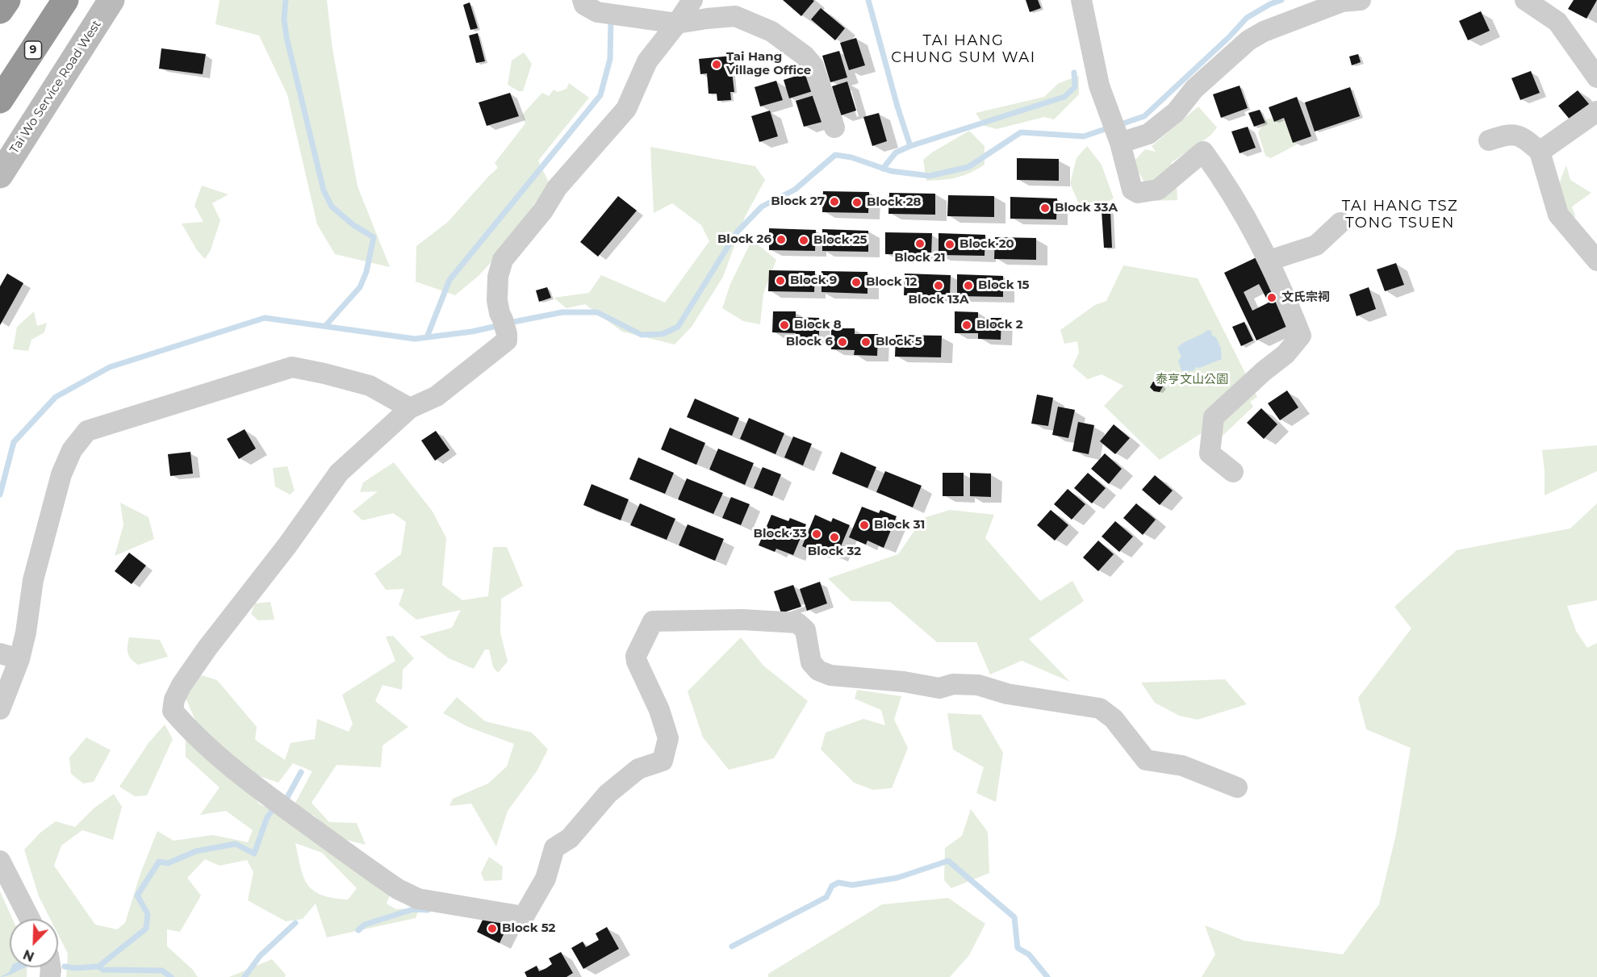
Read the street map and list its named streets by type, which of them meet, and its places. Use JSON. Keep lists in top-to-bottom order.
{
  "streets": {
    "highway": ["9"],
    "main road": ["Tai Wo Service Road West"]
  },
  "districts": ["TAI HANG CHUNG SUM WAI", "TAI HANG TSZ TONG TSUEN"],
  "parks": ["泰亨文山公園"],
  "places": [
    "Tai Hang Village Office",
    "Block 27",
    "Block 28",
    "Block 33A",
    "Block 26",
    "Block 25",
    "Block 21",
    "Block 20",
    "Block 9",
    "Block 12",
    "Block 13A",
    "Block 15",
    "文氏宗祠",
    "Block 8",
    "Block 2",
    "Block 6",
    "Block 5",
    "Block 31",
    "Block 33",
    "Block 32",
    "Block 52"
  ],
  "north": "bottom left"
}
